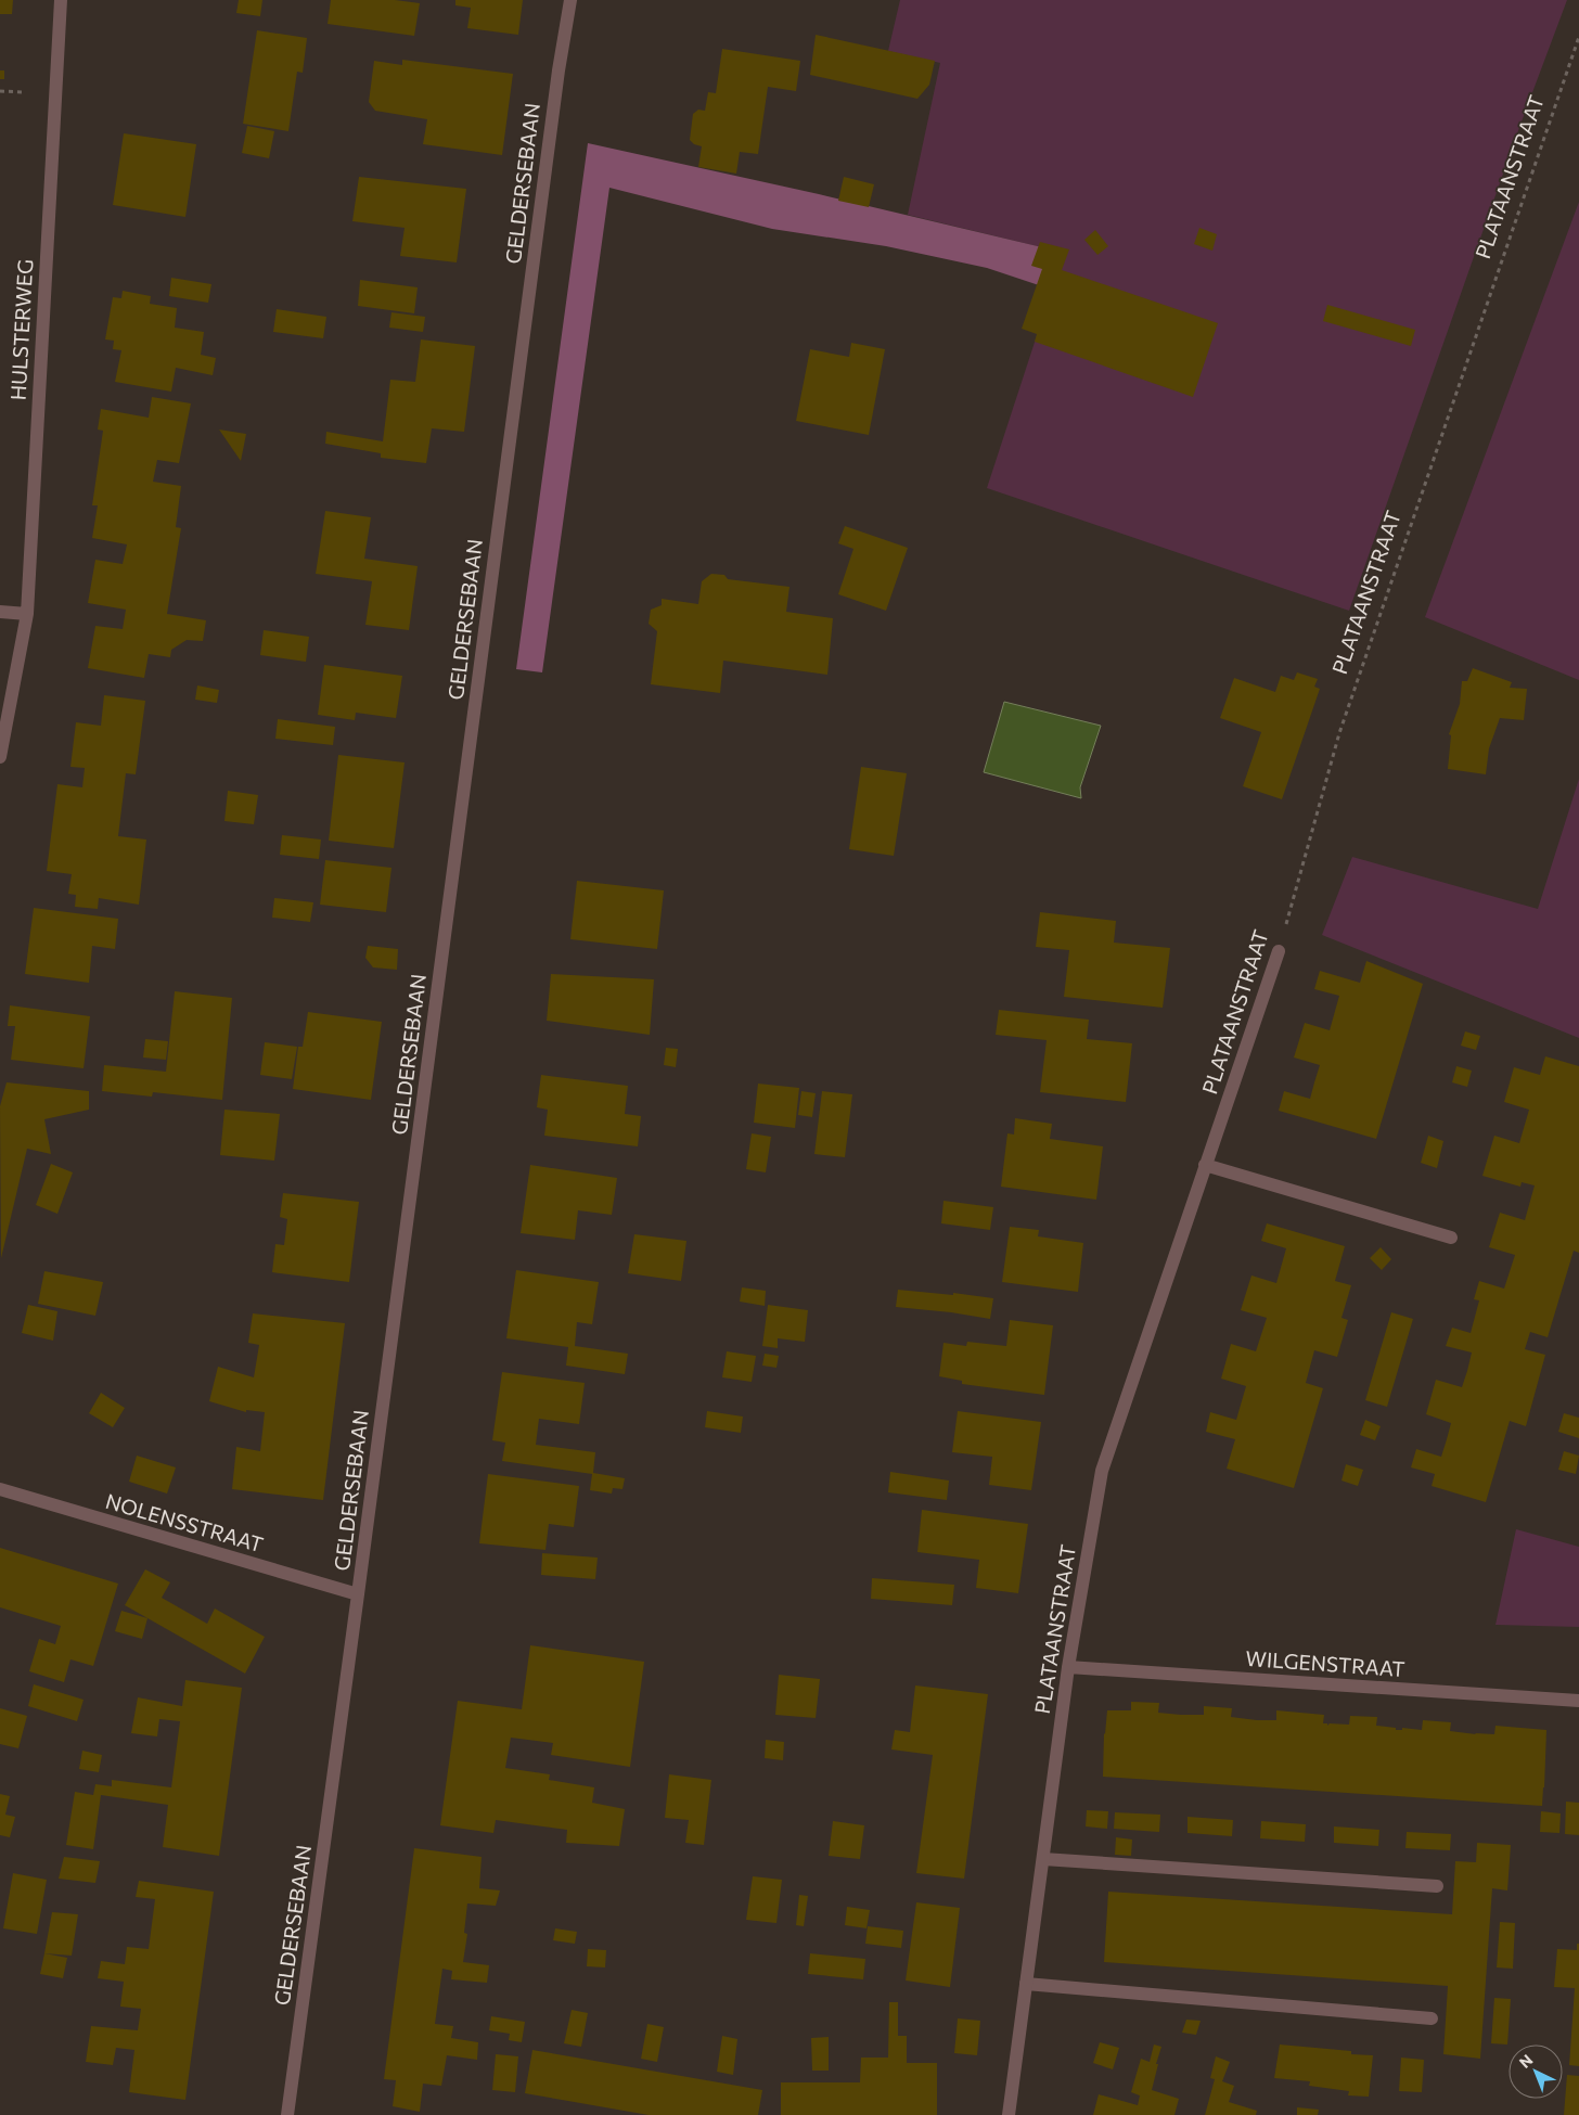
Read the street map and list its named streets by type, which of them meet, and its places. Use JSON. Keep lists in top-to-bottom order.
{
  "streets": {
    "street": [
      "PLATAANSTRAAT",
      "GELDERSEBAAN",
      "HULSTERWEG",
      "NOLENSSTRAAT",
      "WILGENSTRAAT"
    ]
  },
  "crossings": [
    ["PLATAANSTRAAT", "WILGENSTRAAT"],
    ["GELDERSEBAAN", "NOLENSSTRAAT"]
  ],
  "north": "top left"
}
